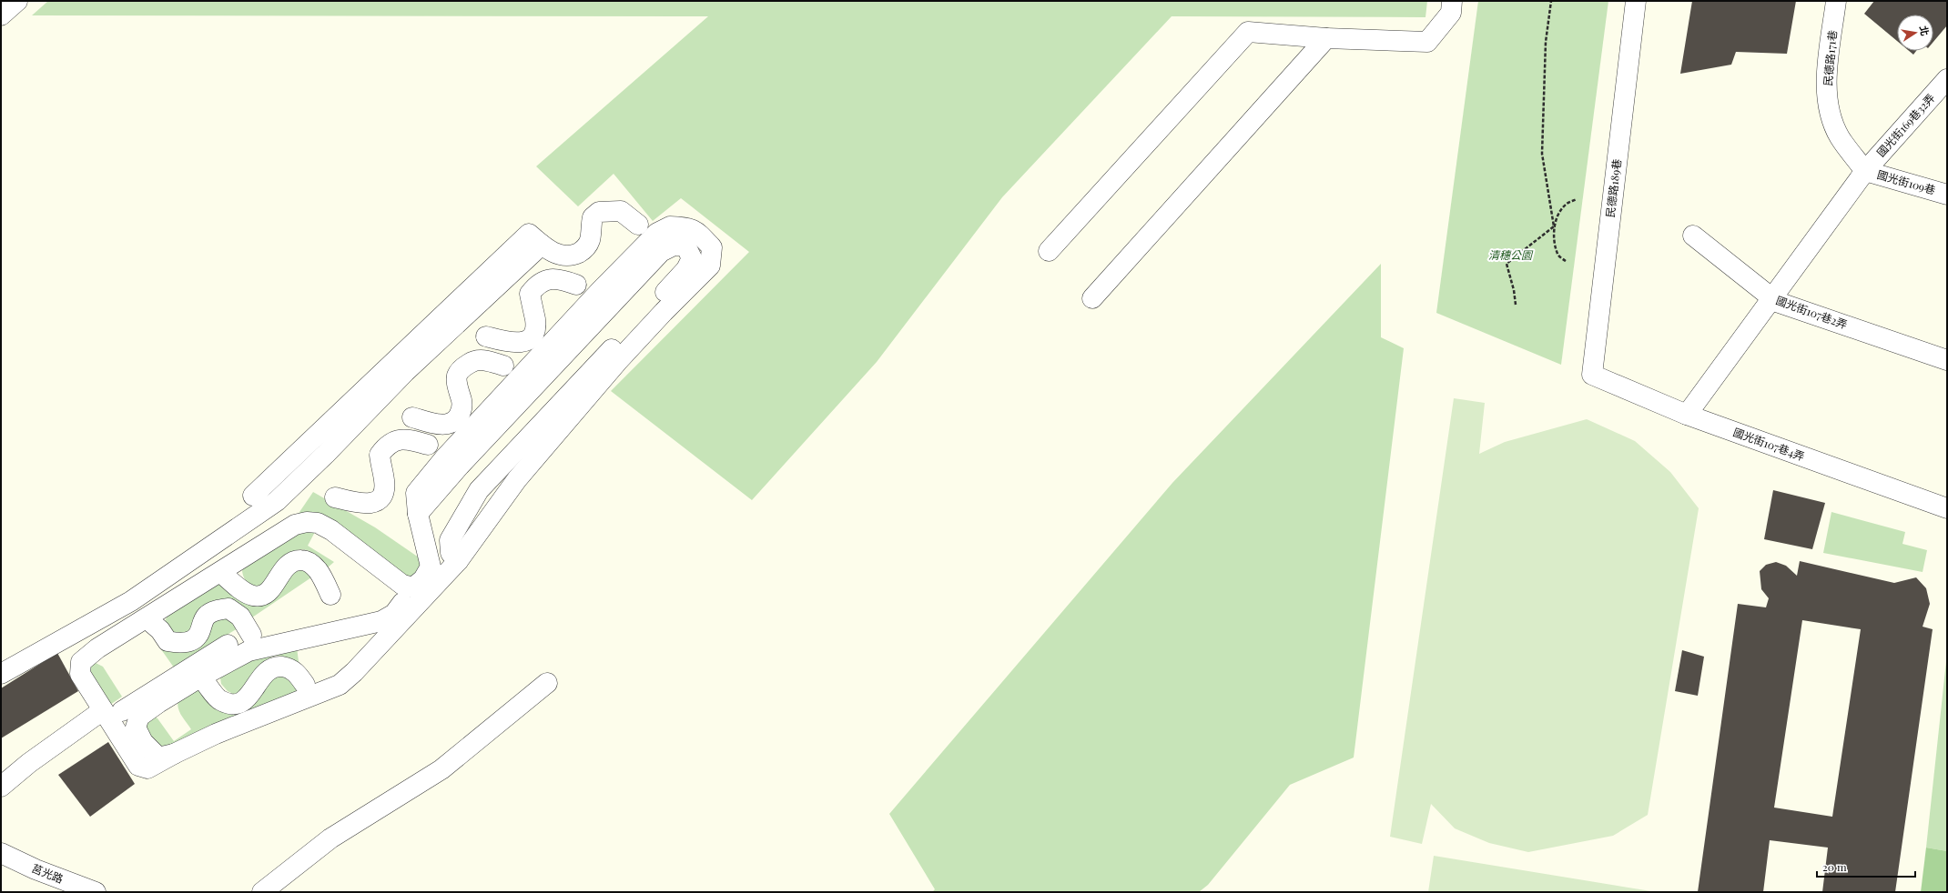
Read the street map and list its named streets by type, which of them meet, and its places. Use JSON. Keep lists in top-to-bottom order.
{
  "streets": {
    "street": [
      "民德路171巷",
      "國光街169巷32弄",
      "國光街109巷",
      "民德路189巷",
      "國光街107巷2弄",
      "國光街107巷4弄",
      "莒光路"
    ]
  },
  "crossings": [
    ["民德路171巷", "國光街169巷32弄"],
    ["民德路171巷", "國光街109巷"],
    ["國光街169巷32弄", "國光街109巷"],
    ["國光街169巷32弄", "國光街107巷2弄"],
    ["國光街169巷32弄", "國光街107巷4弄"],
    ["民德路189巷", "國光街107巷4弄"]
  ],
  "parks": ["清穗公園"],
  "scale_bar": "20 m",
  "north": "right"
}
